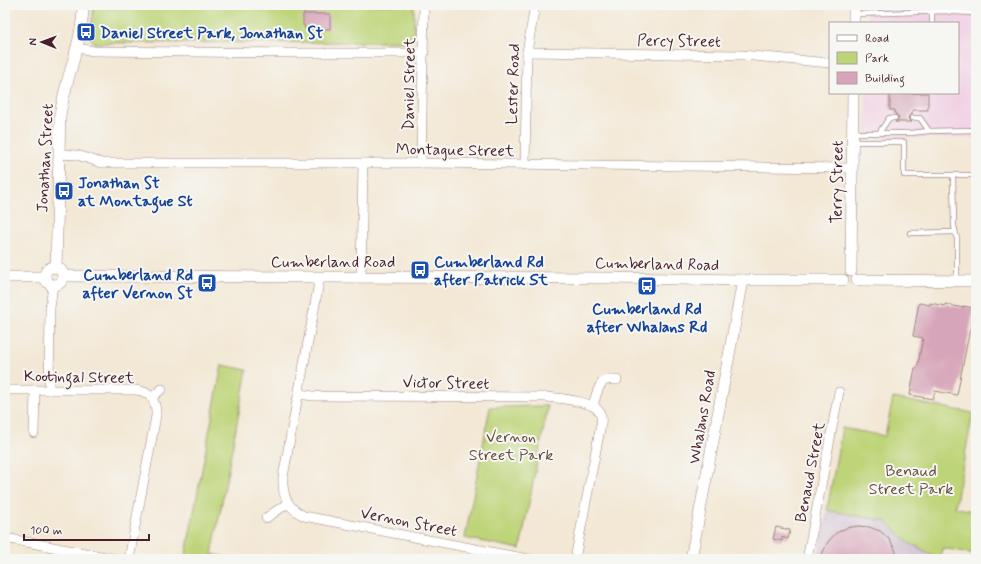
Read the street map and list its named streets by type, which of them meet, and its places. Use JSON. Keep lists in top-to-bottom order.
{
  "streets": {
    "street": [
      "Percy Street",
      "Daniel Street",
      "Lester Road",
      "Montague Street",
      "Jonathan Street",
      "Terry Street",
      "Cumberland Road",
      "Kootingal Street",
      "Victor Street",
      "Whalans Road",
      "Benaud Street",
      "Vernon Street"
    ]
  },
  "crossings": [
    ["Percy Street", "Lester Road"],
    ["Daniel Street", "Montague Street"],
    ["Lester Road", "Montague Street"],
    ["Montague Street", "Jonathan Street"],
    ["Montague Street", "Terry Street"],
    ["Jonathan Street", "Cumberland Road"],
    ["Terry Street", "Cumberland Road"],
    ["Cumberland Road", "Whalans Road"]
  ],
  "parks": ["Vernon Street Park", "Benaud Street Park"],
  "places": {
    "bus stop": [
      "Daniel Street Park, Jonathan St",
      "Jonathan St at Montague St",
      "Cumberland Rd after Patrick St",
      "Cumberland Rd after Vernon St",
      "Cumberland Rd after Whalans Rd"
    ]
  },
  "legend": ["Road", "Park", "Building"],
  "scale_bar": "100 m",
  "north": "left"
}
